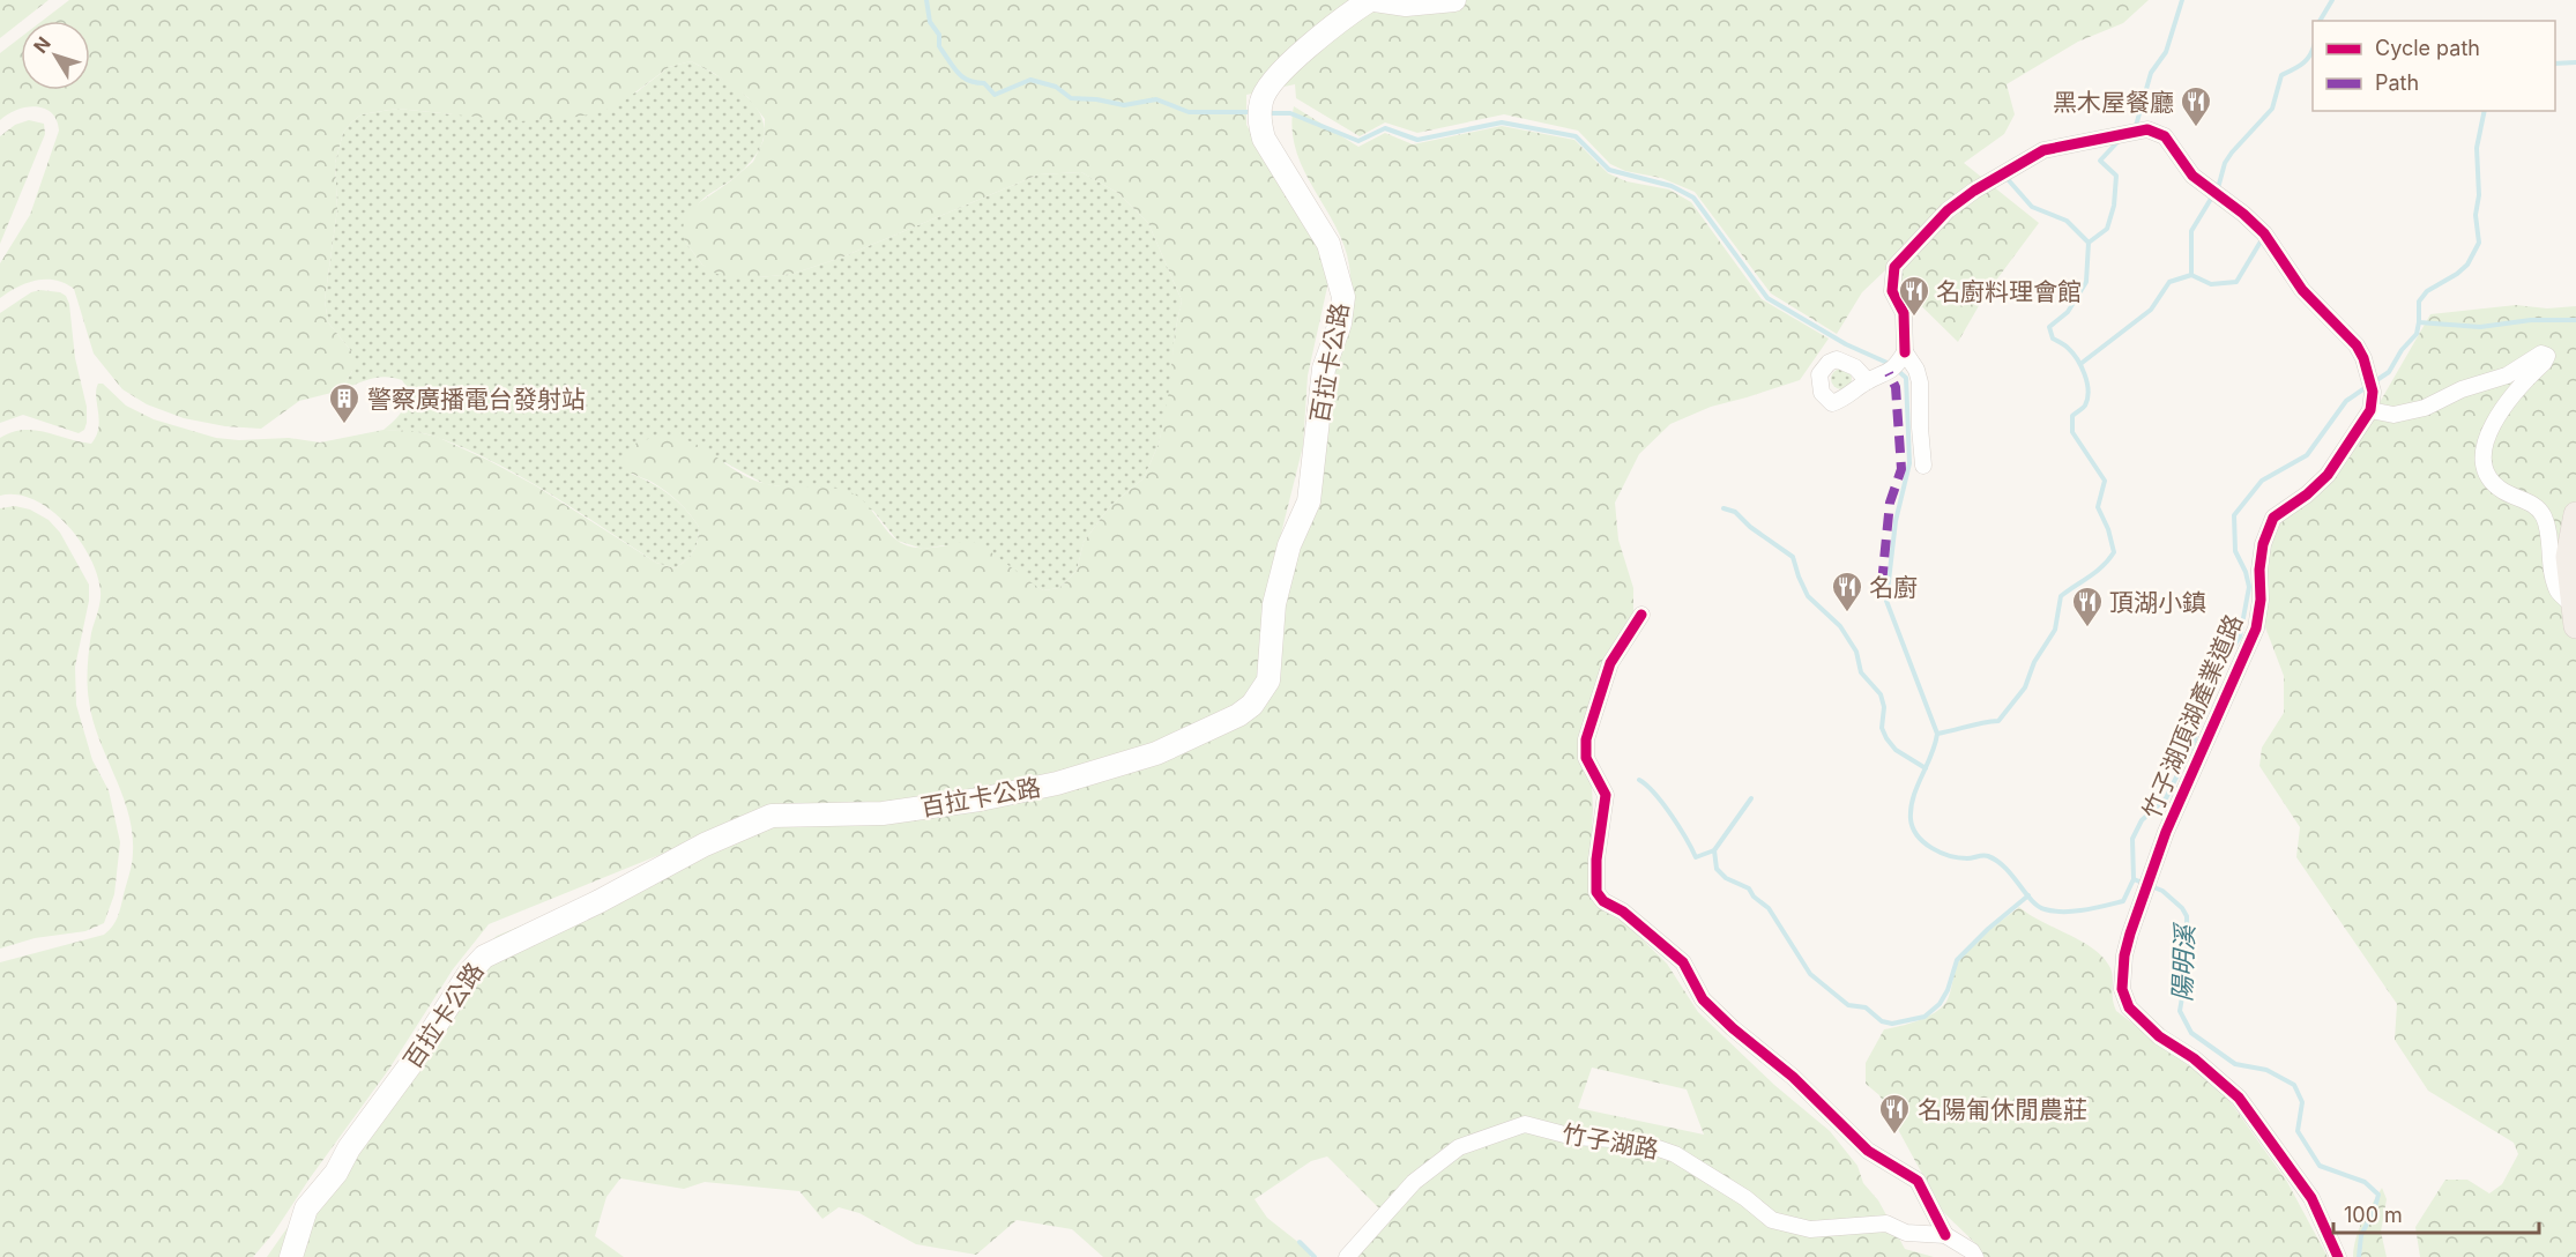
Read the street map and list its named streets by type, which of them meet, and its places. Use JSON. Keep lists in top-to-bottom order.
{
  "streets": {
    "main road": ["百拉卡公路"],
    "street": ["竹子湖頂湖產業道路", "竹子湖路"]
  },
  "water": ["陽明溪"],
  "places": {
    "restaurant": [
      "黑木屋餐廳",
      "名廚料理會館",
      "名廚",
      "頂湖小鎮",
      "名陽匍休閒農莊"
    ],
    "building": ["警察廣播電台發射站"]
  },
  "legend": ["Cycle path", "Path"],
  "scale_bar": "100 m",
  "north": "top left"
}
